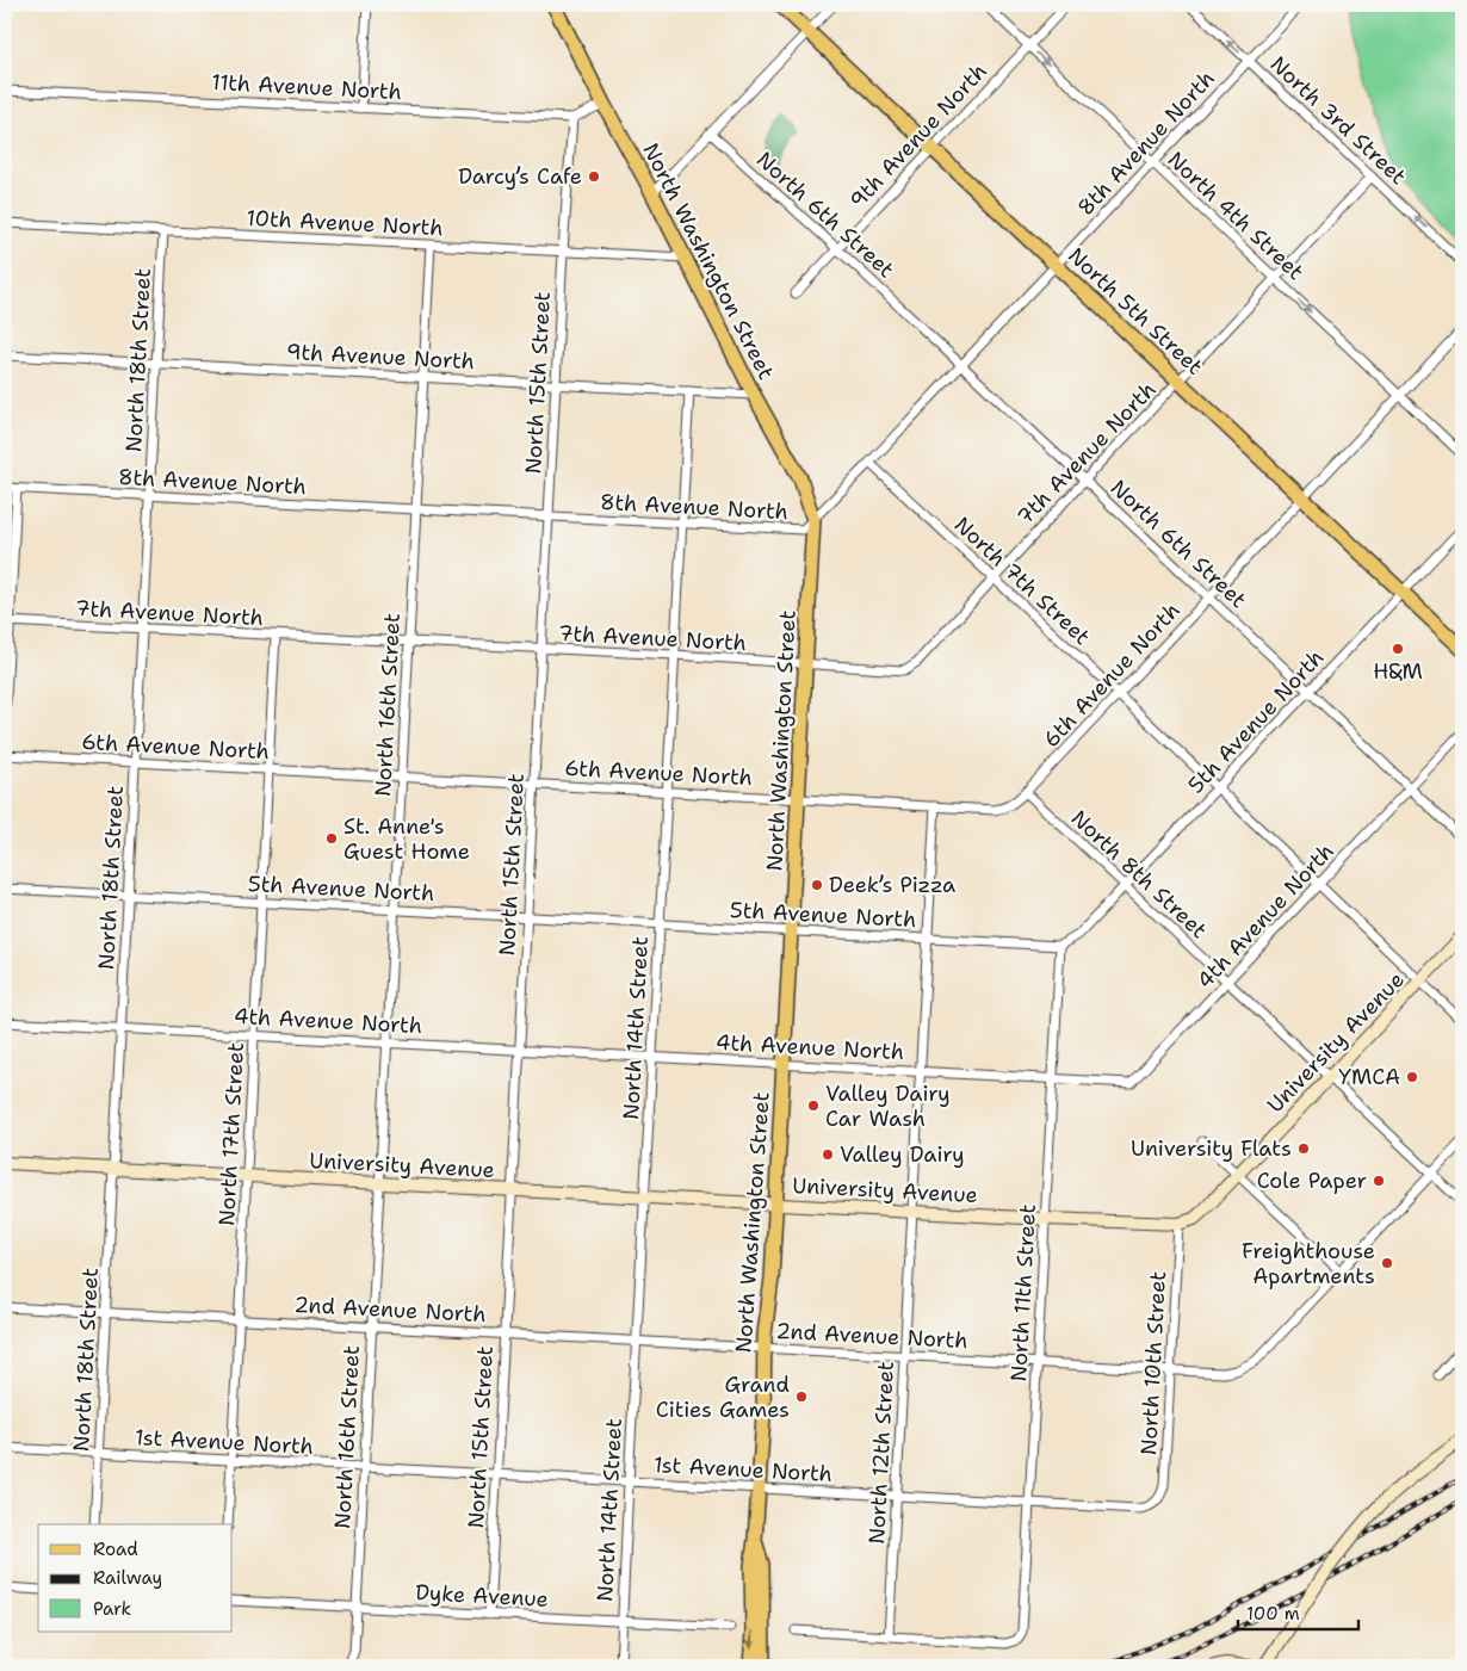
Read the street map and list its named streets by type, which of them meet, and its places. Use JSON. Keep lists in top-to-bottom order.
{
  "streets": {
    "main road": ["North Washington Street", "North 5th Street"],
    "street": [
      "11th Avenue North",
      "North 3rd Street",
      "9th Avenue North",
      "8th Avenue North",
      "North 6th Street",
      "North 4th Street",
      "10th Avenue North",
      "North 18th Street",
      "North 15th Street",
      "7th Avenue North",
      "North 7th Street",
      "6th Avenue North",
      "North 16th Street",
      "5th Avenue North",
      "North 8th Street",
      "4th Avenue North",
      "North 14th Street",
      "University Avenue",
      "North 17th Street",
      "North 11th Street",
      "2nd Avenue North",
      "North 10th Street",
      "1st Avenue North",
      "North 12th Street",
      "Dyke Avenue"
    ]
  },
  "crossings": [
    ["11th Avenue North", "North Washington Street"],
    ["11th Avenue North", "North 15th Street"],
    ["North 3rd Street", "8th Avenue North"],
    ["North 3rd Street", "7th Avenue North"],
    ["9th Avenue North", "North 6th Street"],
    ["9th Avenue North", "North 4th Street"],
    ["9th Avenue North", "North Washington Street"],
    ["9th Avenue North", "North 5th Street"],
    ["9th Avenue North", "North 18th Street"],
    ["9th Avenue North", "North 15th Street"],
    ["9th Avenue North", "North 16th Street"],
    ["9th Avenue North", "North 14th Street"],
    ["8th Avenue North", "North 6th Street"],
    ["8th Avenue North", "North 4th Street"],
    ["8th Avenue North", "North Washington Street"],
    ["8th Avenue North", "North 5th Street"],
    ["8th Avenue North", "North 18th Street"],
    ["8th Avenue North", "North 15th Street"],
    ["8th Avenue North", "North 7th Street"],
    ["8th Avenue North", "North 16th Street"],
    ["8th Avenue North", "North 14th Street"],
    ["North 6th Street", "7th Avenue North"],
    ["North 6th Street", "6th Avenue North"],
    ["North 6th Street", "5th Avenue North"],
    ["North 6th Street", "4th Avenue North"],
    ["North 4th Street", "7th Avenue North"],
    ["North 4th Street", "6th Avenue North"],
    ["10th Avenue North", "North Washington Street"],
    ["10th Avenue North", "North 18th Street"],
    ["10th Avenue North", "North 15th Street"],
    ["10th Avenue North", "North 16th Street"],
    ["North Washington Street", "7th Avenue North"],
    ["North Washington Street", "6th Avenue North"],
    ["North Washington Street", "5th Avenue North"],
    ["North Washington Street", "4th Avenue North"],
    ["North Washington Street", "University Avenue"],
    ["North Washington Street", "2nd Avenue North"],
    ["North Washington Street", "1st Avenue North"],
    ["North 5th Street", "7th Avenue North"],
    ["North 5th Street", "6th Avenue North"],
    ["North 5th Street", "5th Avenue North"],
    ["North 18th Street", "7th Avenue North"],
    ["North 18th Street", "6th Avenue North"],
    ["North 18th Street", "5th Avenue North"],
    ["North 18th Street", "4th Avenue North"],
    ["North 18th Street", "University Avenue"],
    ["North 18th Street", "2nd Avenue North"],
    ["North 18th Street", "1st Avenue North"],
    ["North 15th Street", "7th Avenue North"],
    ["North 15th Street", "6th Avenue North"],
    ["North 15th Street", "5th Avenue North"],
    ["North 15th Street", "4th Avenue North"],
    ["North 15th Street", "University Avenue"],
    ["North 15th Street", "2nd Avenue North"],
    ["North 15th Street", "1st Avenue North"],
    ["North 15th Street", "Dyke Avenue"],
    ["7th Avenue North", "North 7th Street"],
    ["7th Avenue North", "North 16th Street"],
    ["7th Avenue North", "North 14th Street"],
    ["7th Avenue North", "North 17th Street"],
    ["North 7th Street", "6th Avenue North"],
    ["North 7th Street", "5th Avenue North"],
    ["North 7th Street", "4th Avenue North"],
    ["North 7th Street", "University Avenue"],
    ["6th Avenue North", "North 16th Street"],
    ["6th Avenue North", "North 8th Street"],
    ["6th Avenue North", "North 14th Street"],
    ["6th Avenue North", "North 17th Street"],
    ["6th Avenue North", "North 12th Street"],
    ["North 16th Street", "5th Avenue North"],
    ["North 16th Street", "4th Avenue North"],
    ["North 16th Street", "University Avenue"],
    ["North 16th Street", "2nd Avenue North"],
    ["North 16th Street", "1st Avenue North"],
    ["North 16th Street", "Dyke Avenue"],
    ["5th Avenue North", "North 8th Street"],
    ["5th Avenue North", "North 14th Street"],
    ["5th Avenue North", "North 17th Street"],
    ["5th Avenue North", "North 11th Street"],
    ["5th Avenue North", "North 12th Street"],
    ["North 8th Street", "4th Avenue North"],
    ["North 8th Street", "University Avenue"],
    ["North 8th Street", "2nd Avenue North"],
    ["4th Avenue North", "North 14th Street"],
    ["4th Avenue North", "North 17th Street"],
    ["4th Avenue North", "North 11th Street"],
    ["4th Avenue North", "North 12th Street"],
    ["North 14th Street", "University Avenue"],
    ["North 14th Street", "2nd Avenue North"],
    ["North 14th Street", "1st Avenue North"],
    ["North 14th Street", "Dyke Avenue"],
    ["University Avenue", "North 17th Street"],
    ["University Avenue", "North 11th Street"],
    ["University Avenue", "North 10th Street"],
    ["University Avenue", "North 12th Street"],
    ["North 17th Street", "2nd Avenue North"],
    ["North 17th Street", "1st Avenue North"],
    ["North 11th Street", "2nd Avenue North"],
    ["North 11th Street", "1st Avenue North"],
    ["North 11th Street", "North 12th Street"],
    ["2nd Avenue North", "North 10th Street"],
    ["2nd Avenue North", "North 12th Street"],
    ["North 10th Street", "1st Avenue North"],
    ["1st Avenue North", "North 12th Street"]
  ],
  "one_way": ["North 3rd Street", "North 4th Street"],
  "places": [
    "Darcy’s Cafe",
    "H&M",
    "St. Anne's Guest Home",
    "Deek’s Pizza",
    "YMCA",
    "Valley Dairy Car Wash",
    "University Flats",
    "Valley Dairy",
    "Cole Paper",
    "Freighthouse Apartments",
    "Grand Cities Games"
  ],
  "legend": ["Road", "Railway", "Park"],
  "scale_bar": "100 m"
}
